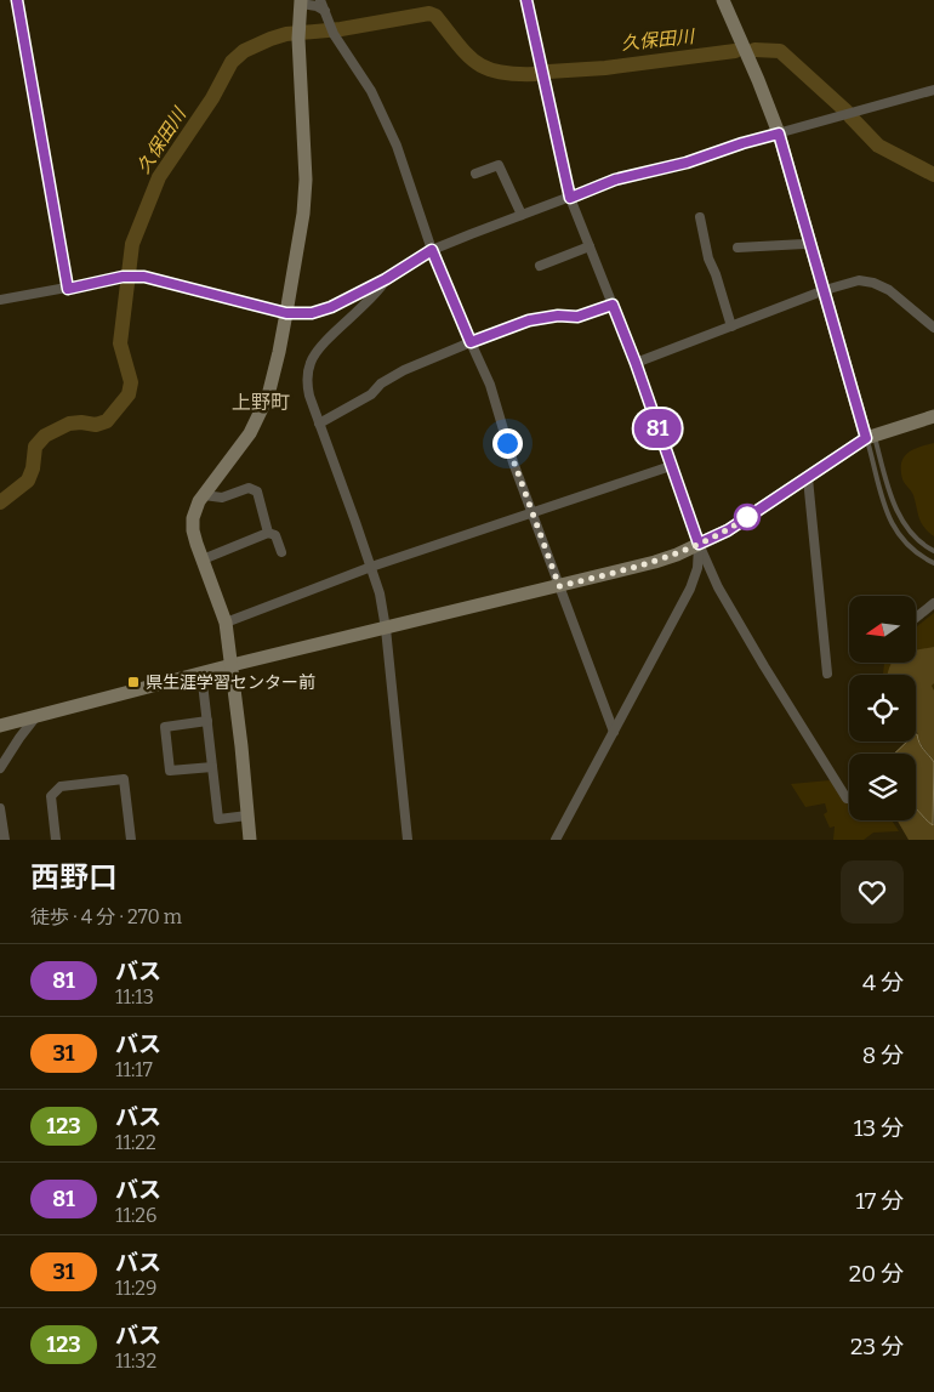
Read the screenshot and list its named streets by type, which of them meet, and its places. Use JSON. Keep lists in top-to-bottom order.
{
  "districts": ["上野町"],
  "water": ["久保田川"],
  "places": {
    "transit": ["県生涯学習センター前"]
  },
  "lines": ["bus line 81"],
  "north": "left",
  "page": {
    "on_map": "81",
    "heading": ["西野口", "徒歩 · 4 分 · 270 m"],
    "list": [
      {
        "mark": "81",
        "name": "バス",
        "note": "11:13",
        "value": "4 分"
      },
      {
        "mark": "31",
        "name": "バス",
        "note": "11:17",
        "value": "8 分"
      },
      {
        "mark": "123",
        "name": "バス",
        "note": "11:22",
        "value": "13 分"
      },
      {
        "mark": "81",
        "name": "バス",
        "note": "11:26",
        "value": "17 分"
      },
      {
        "mark": "31",
        "name": "バス",
        "note": "11:29",
        "value": "20 分"
      },
      {
        "mark": "123",
        "name": "バス",
        "note": "11:32",
        "value": "23 分"
      }
    ]
  }
}
